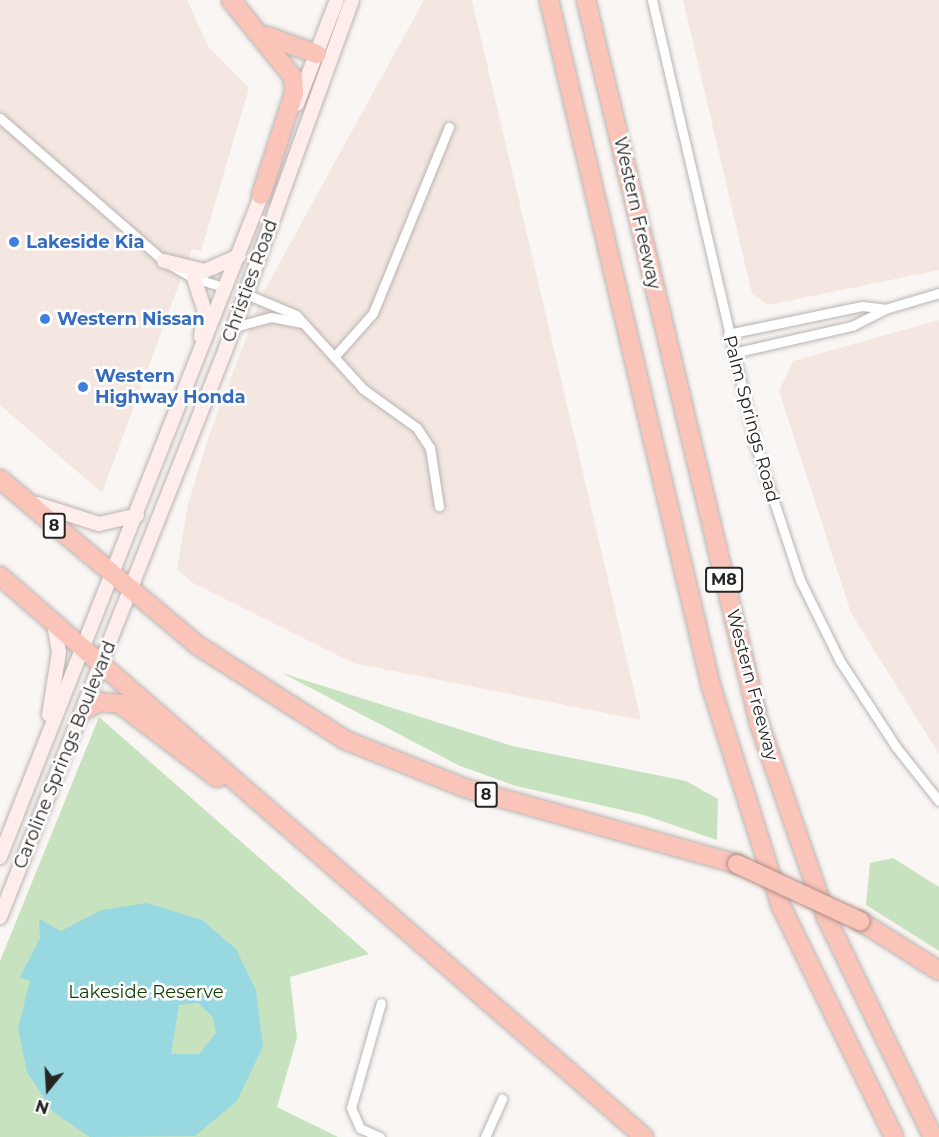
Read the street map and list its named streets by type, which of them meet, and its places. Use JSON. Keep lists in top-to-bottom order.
{
  "streets": {
    "highway": ["Western Freeway", "8", "M8"],
    "main road": ["Christies Road", "Caroline Springs Boulevard"],
    "street": ["Palm Springs Road"]
  },
  "crossings": [
    ["Christies Road", "8"],
    ["Christies Road", "Caroline Springs Boulevard"],
    ["8", "Caroline Springs Boulevard"]
  ],
  "parks": ["Lakeside Reserve"],
  "places": ["Lakeside Kia", "Western Nissan", "Western Highway Honda"],
  "north": "bottom"
}
